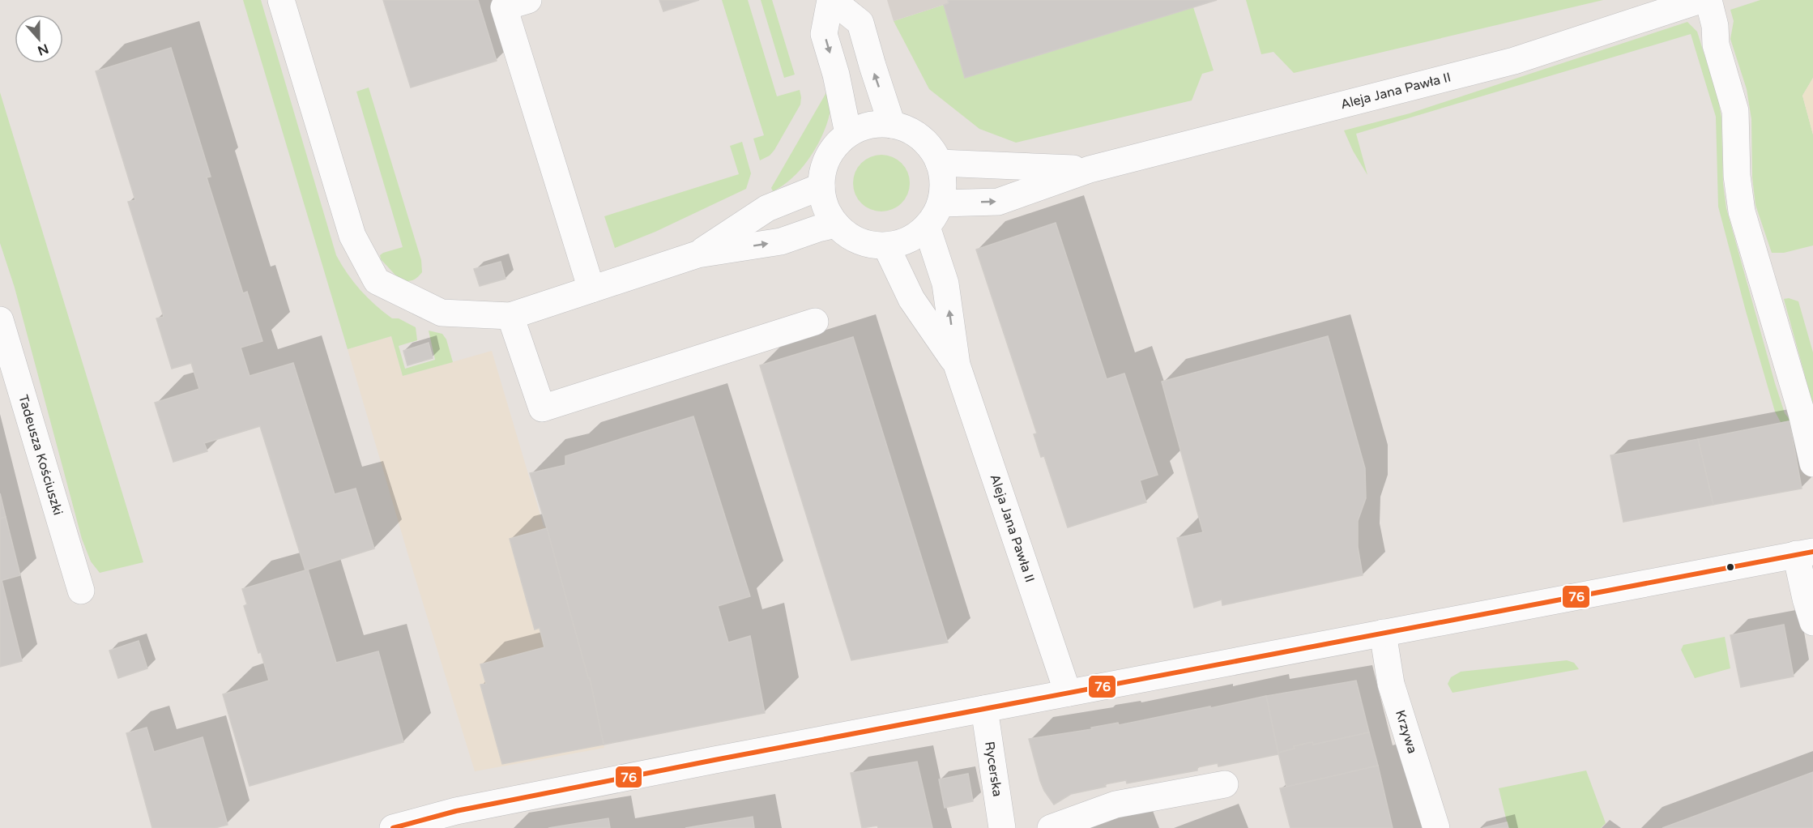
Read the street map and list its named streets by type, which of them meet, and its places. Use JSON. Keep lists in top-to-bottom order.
{
  "streets": {
    "street": [
      "Aleja Jana Pawła II",
      "Tadeusza Kościuszki",
      "Krzywa",
      "Rycerska"
    ]
  },
  "lines": ["transit line 76"],
  "north": "bottom"
}
